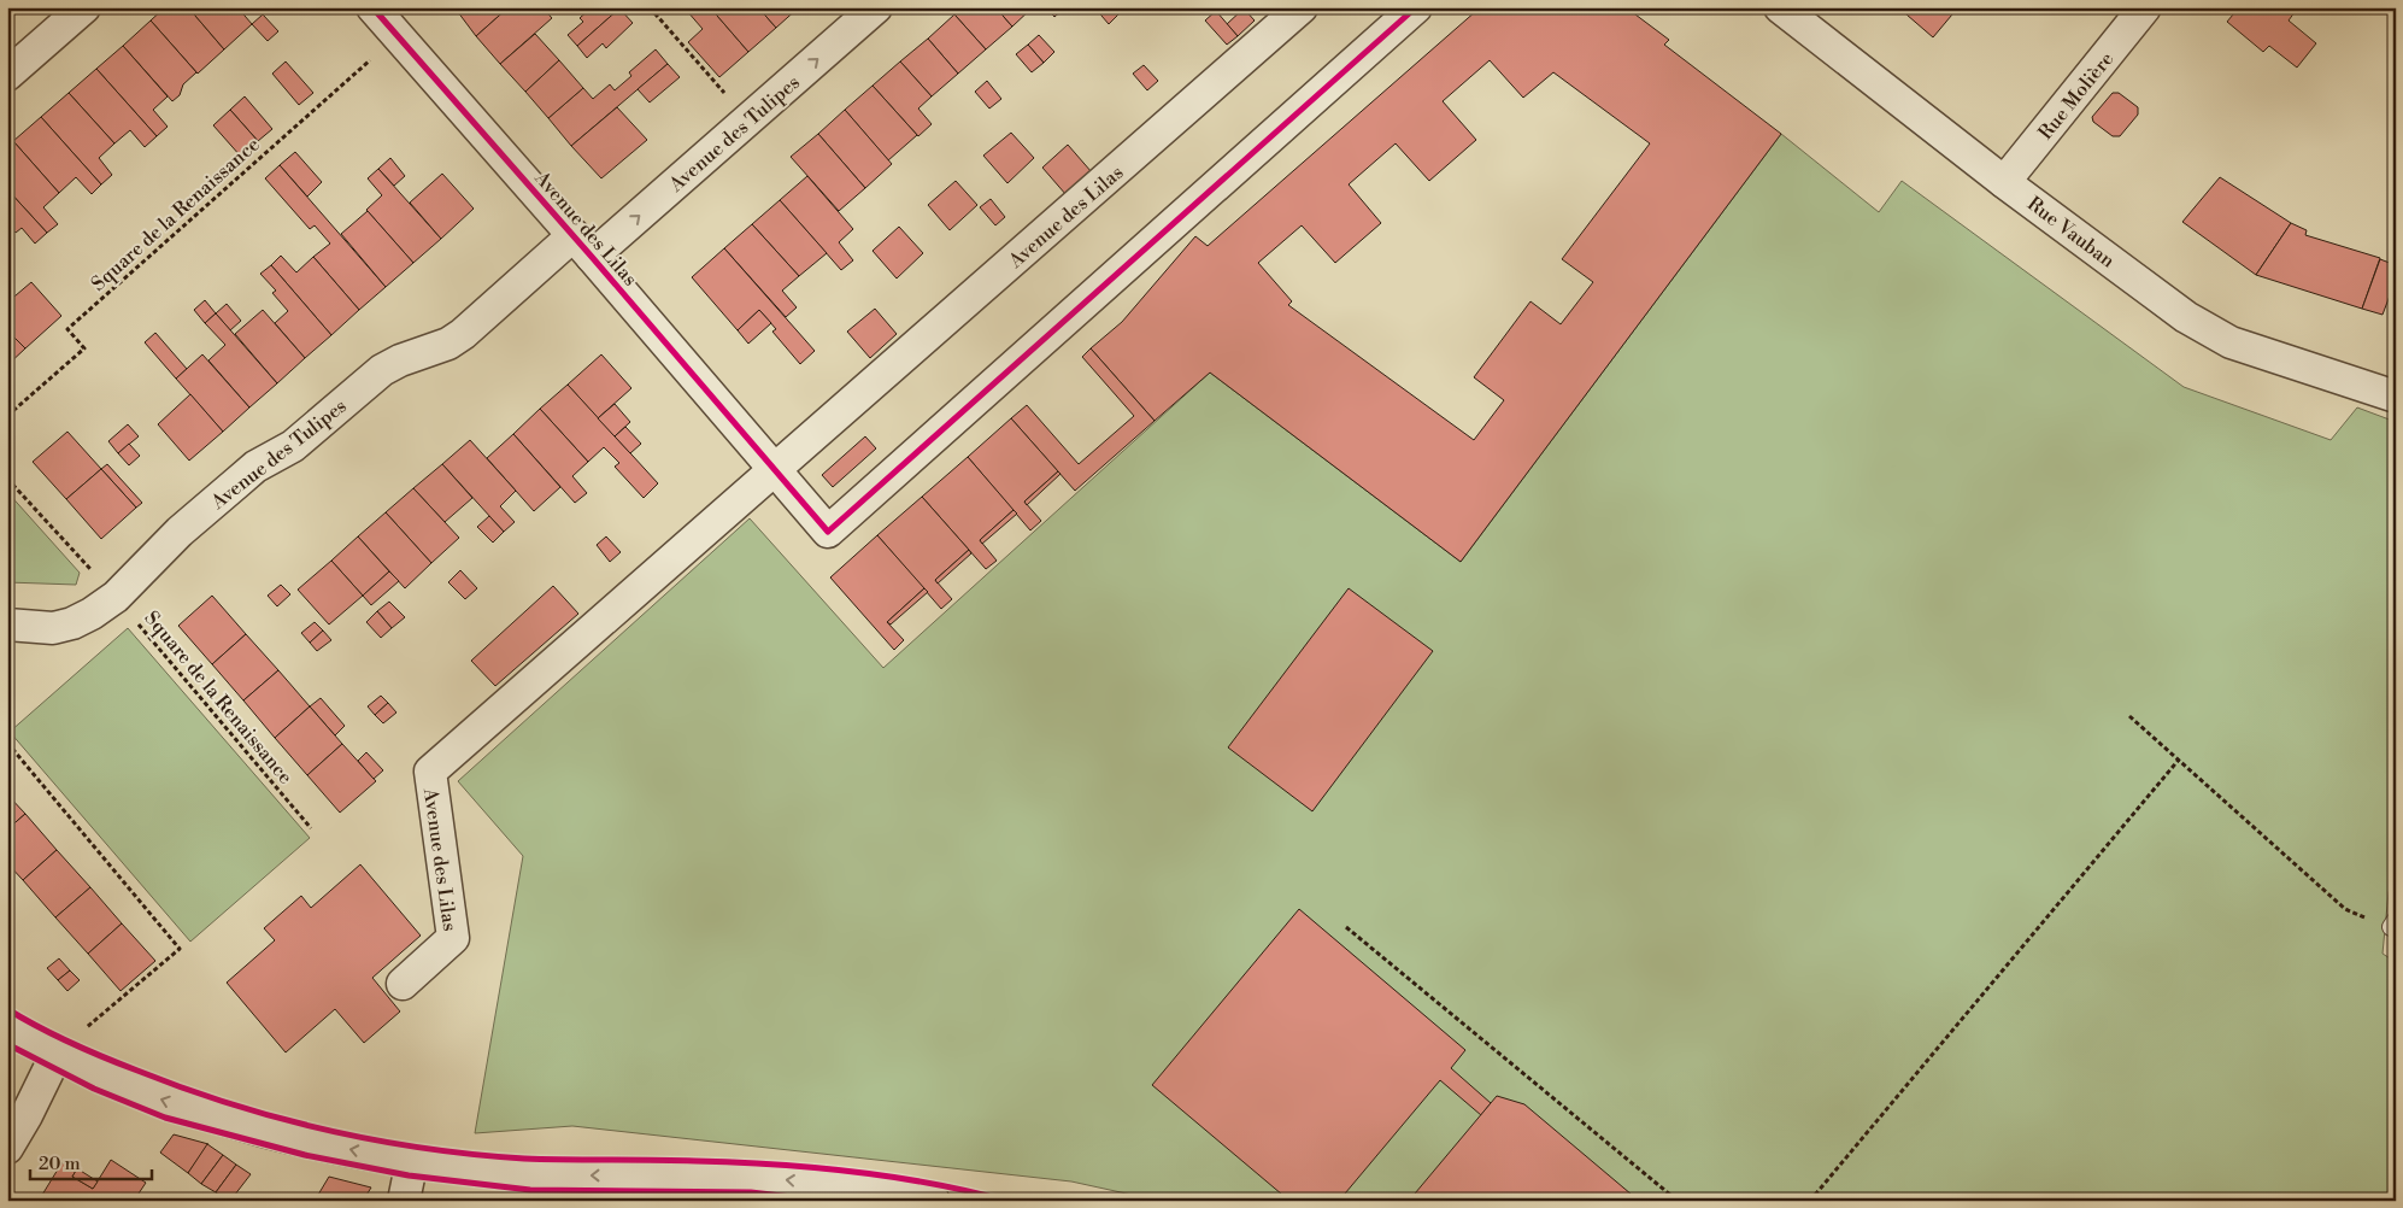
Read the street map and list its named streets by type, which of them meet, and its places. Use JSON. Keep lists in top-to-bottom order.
{
  "streets": {
    "street": [
      "Rue Molière",
      "Avenue des Tulipes",
      "Avenue des Lilas",
      "Rue Vauban"
    ],
    "path": ["Square de la Renaissance"]
  },
  "crossings": [
    ["Rue Molière", "Rue Vauban"],
    ["Avenue des Tulipes", "Square de la Renaissance"],
    ["Avenue des Tulipes", "Avenue des Lilas"],
    ["Square de la Renaissance", "Avenue des Lilas"]
  ],
  "scale_bar": "20 m"
}
